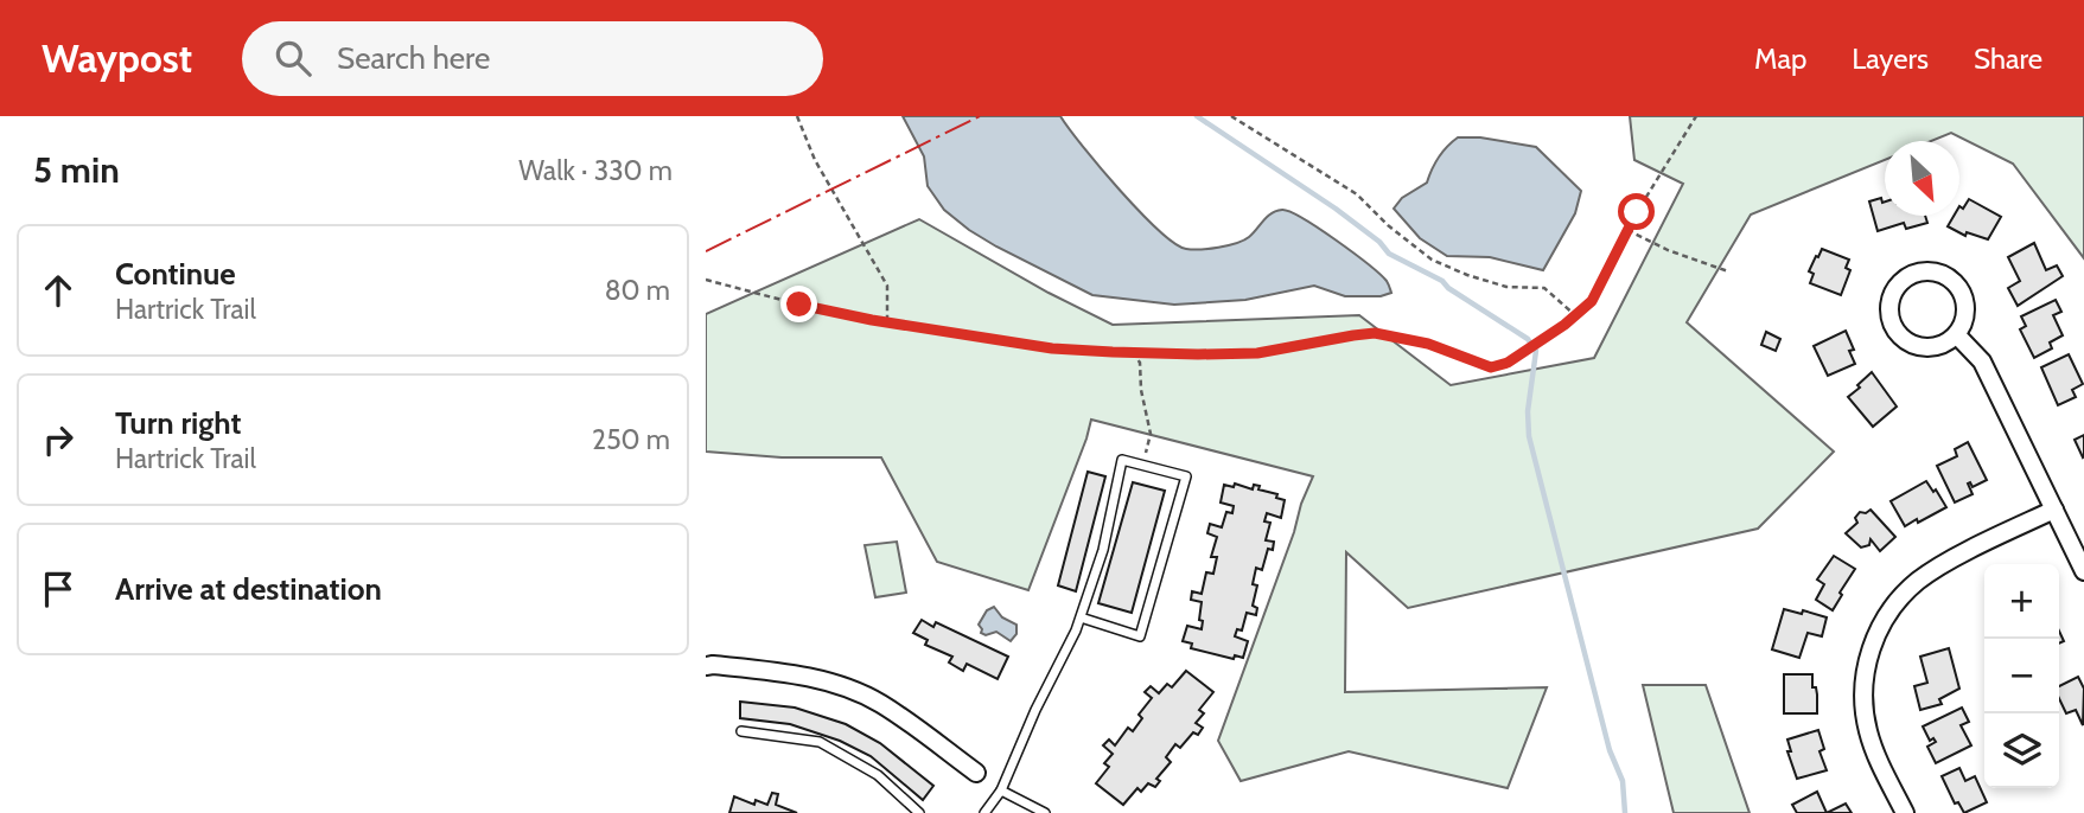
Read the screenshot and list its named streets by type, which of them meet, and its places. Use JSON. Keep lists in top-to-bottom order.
{
  "north": "bottom right",
  "page": {
    "header": "Waypost",
    "search": "Search here",
    "nav": ["Map", "Layers", "Share"],
    "heading": ["5 min", "Walk · 330 m"],
    "list": [
      ["Continue", "Hartrick Trail", "80 m"],
      ["Turn right", "Hartrick Trail", "250 m"],
      "Arrive at destination"
    ],
    "map_buttons": ["+", "−"]
  }
}
